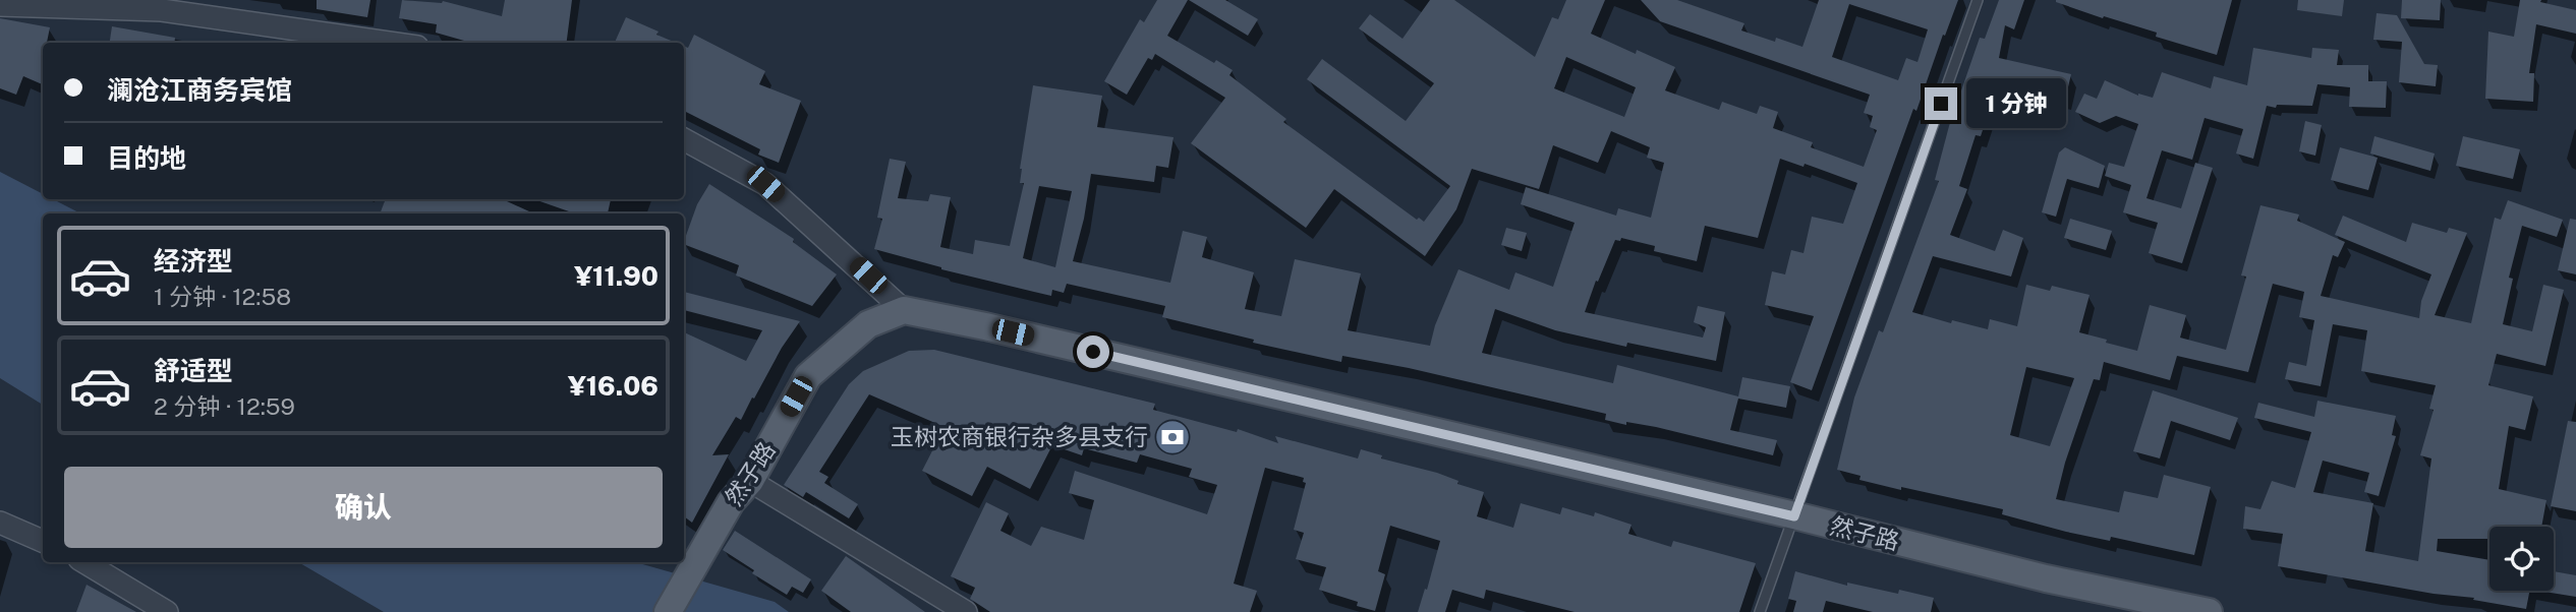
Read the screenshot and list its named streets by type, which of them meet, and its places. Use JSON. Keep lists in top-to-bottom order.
{
  "streets": {
    "main road": ["然子路"]
  },
  "places": {
    "bank": ["玉树农商银行杂多县支行"]
  },
  "page": {
    "banner": ["澜沧江商务宾馆", "目的地"],
    "bubble": "1 分钟",
    "list": [
      {
        "name": "经济型",
        "note": "1 分钟 · 12:58",
        "value": "¥11.90"
      },
      {
        "name": "舒适型",
        "note": "2 分钟 · 12:59",
        "value": "¥16.06"
      }
    ],
    "buttons": "确认"
  }
}
